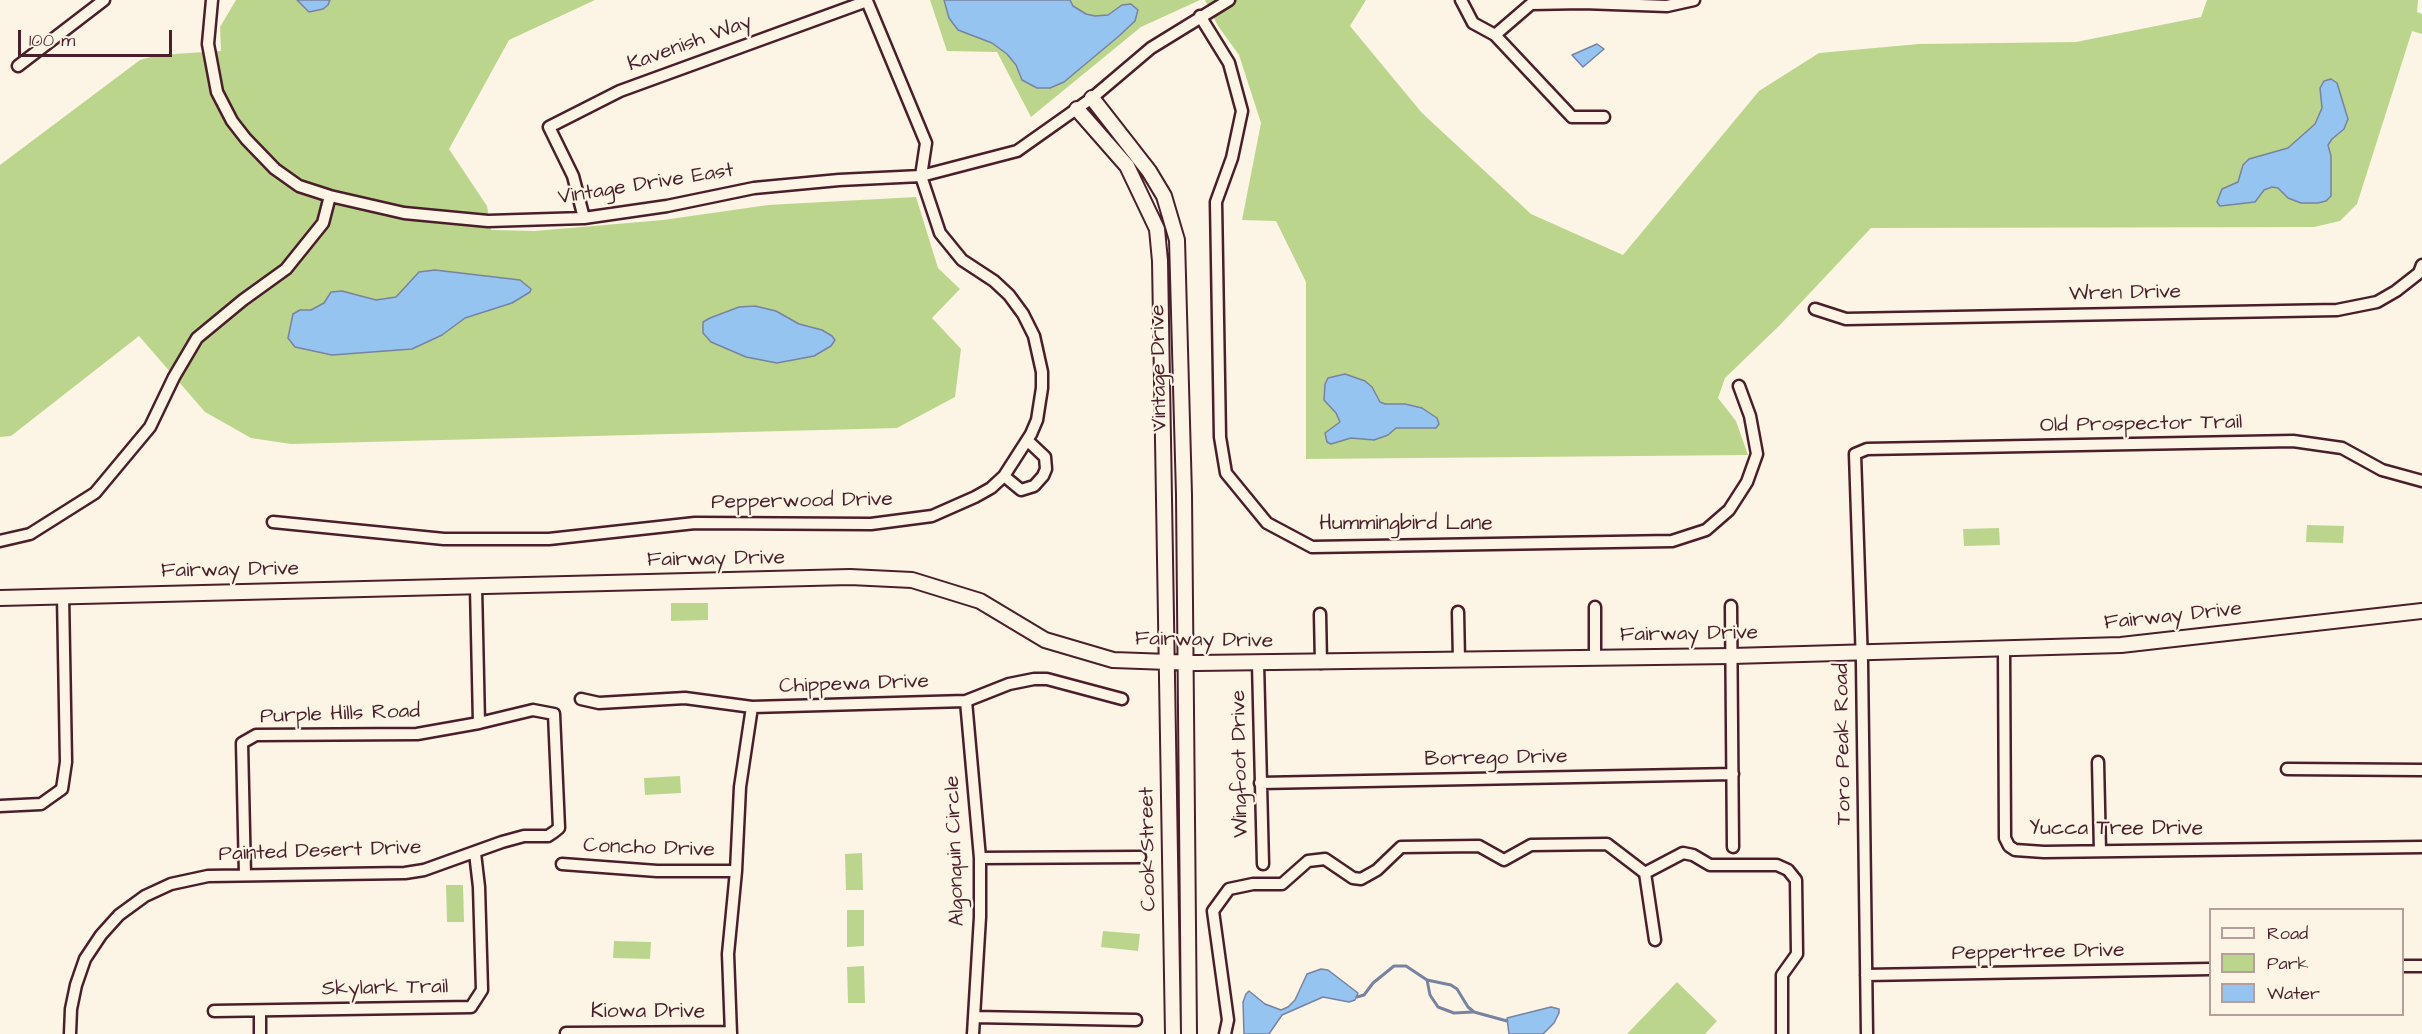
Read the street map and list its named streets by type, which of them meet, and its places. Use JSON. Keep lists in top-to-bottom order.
{
  "streets": {
    "street": [
      "Kavenish Way",
      "Vintage Drive East",
      "Wren Drive",
      "Vintage Drive",
      "Old Prospector Trail",
      "Pepperwood Drive",
      "Hummingbird Lane",
      "Fairway Drive",
      "Chippewa Drive",
      "Purple Hills Road",
      "Toro Peak Road",
      "Borrego Drive",
      "Wingfoot Drive",
      "Yucca Tree Drive",
      "Concho Drive",
      "Cook Street",
      "Algonquin Circle",
      "Painted Desert Drive",
      "Peppertree Drive",
      "Skylark Trail",
      "Kiowa Drive"
    ]
  },
  "crossings": [
    ["Kavenish Way", "Vintage Drive East"],
    ["Kavenish Way", "Pepperwood Drive"],
    ["Vintage Drive East", "Vintage Drive"],
    ["Vintage Drive East", "Pepperwood Drive"],
    ["Vintage Drive East", "Hummingbird Lane"],
    ["Vintage Drive", "Fairway Drive"],
    ["Vintage Drive", "Cook Street"],
    ["Old Prospector Trail", "Toro Peak Road"],
    ["Fairway Drive", "Toro Peak Road"],
    ["Fairway Drive", "Wingfoot Drive"],
    ["Fairway Drive", "Yucca Tree Drive"],
    ["Fairway Drive", "Cook Street"],
    ["Chippewa Drive", "Algonquin Circle"],
    ["Purple Hills Road", "Painted Desert Drive"],
    ["Toro Peak Road", "Peppertree Drive"],
    ["Borrego Drive", "Wingfoot Drive"],
    ["Painted Desert Drive", "Skylark Trail"]
  ],
  "legend": ["Road", "Park", "Water"],
  "scale_bar": "100 m"
}
